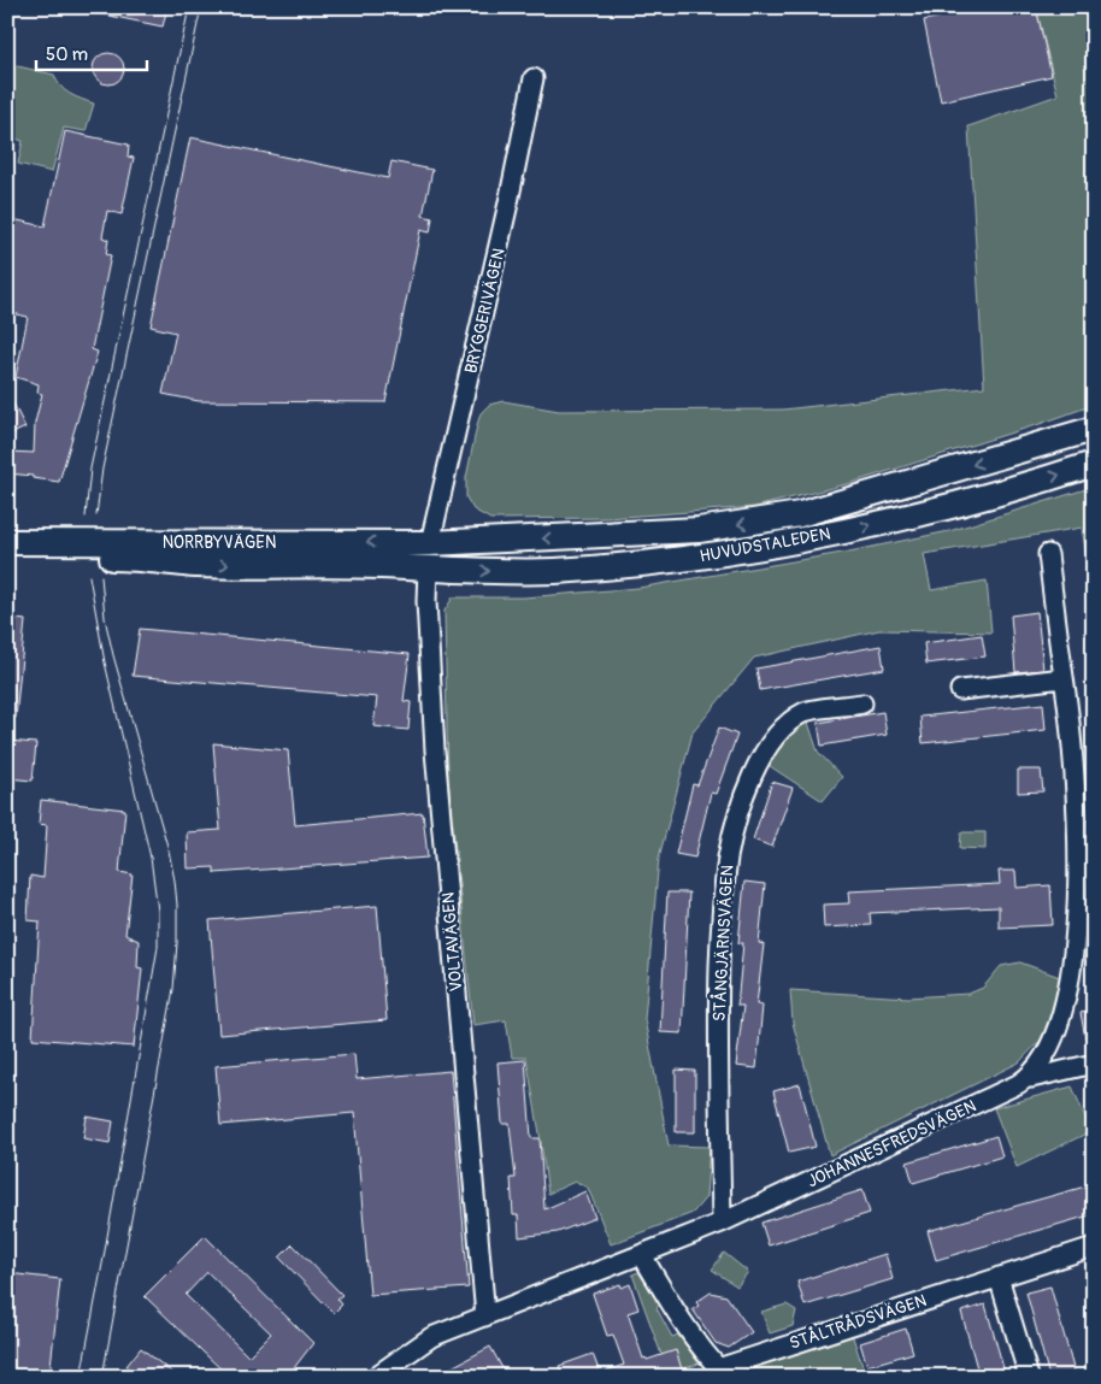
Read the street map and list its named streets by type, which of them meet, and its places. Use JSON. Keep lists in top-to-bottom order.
{
  "streets": {
    "main road": ["NORRBYVÄGEN", "HUVUDSTALEDEN"],
    "street": [
      "BRYGGERIVÄGEN",
      "VOLTAVÄGEN",
      "STÅNGJÄRNSVÄGEN",
      "JOHANNESFREDSVÄGEN",
      "STÅLTRÅDSVÄGEN"
    ]
  },
  "crossings": [
    ["BRYGGERIVÄGEN", "NORRBYVÄGEN"],
    ["BRYGGERIVÄGEN", "HUVUDSTALEDEN"],
    ["NORRBYVÄGEN", "HUVUDSTALEDEN"],
    ["NORRBYVÄGEN", "VOLTAVÄGEN"],
    ["HUVUDSTALEDEN", "VOLTAVÄGEN"],
    ["VOLTAVÄGEN", "JOHANNESFREDSVÄGEN"],
    ["STÅNGJÄRNSVÄGEN", "JOHANNESFREDSVÄGEN"]
  ],
  "scale_bar": "50 m"
}
